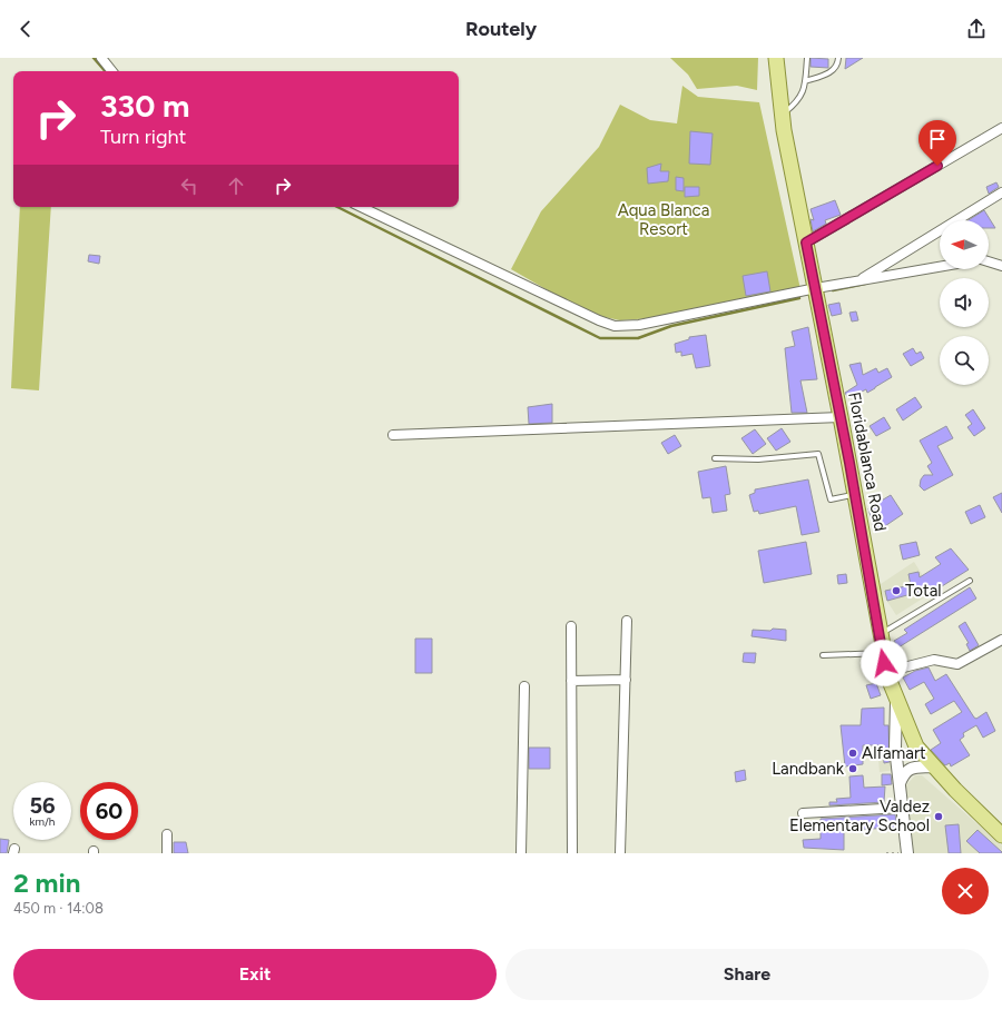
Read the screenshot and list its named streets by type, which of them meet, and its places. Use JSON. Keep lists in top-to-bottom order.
{
  "streets": {
    "main road": ["Floridablanca Road"]
  },
  "parks": ["Aqua Blanca Resort"],
  "places": [
    "Total",
    "Alfamart",
    "Landbank",
    "Valdez Elementary School"
  ],
  "north": "left",
  "page": {
    "header": "Routely",
    "turn": ["330 m", "Turn right"],
    "speed": "56 km/h",
    "limit": "60",
    "heading": ["2 min", "450 m · 14:08"],
    "buttons": ["Exit", "Share"]
  }
}
